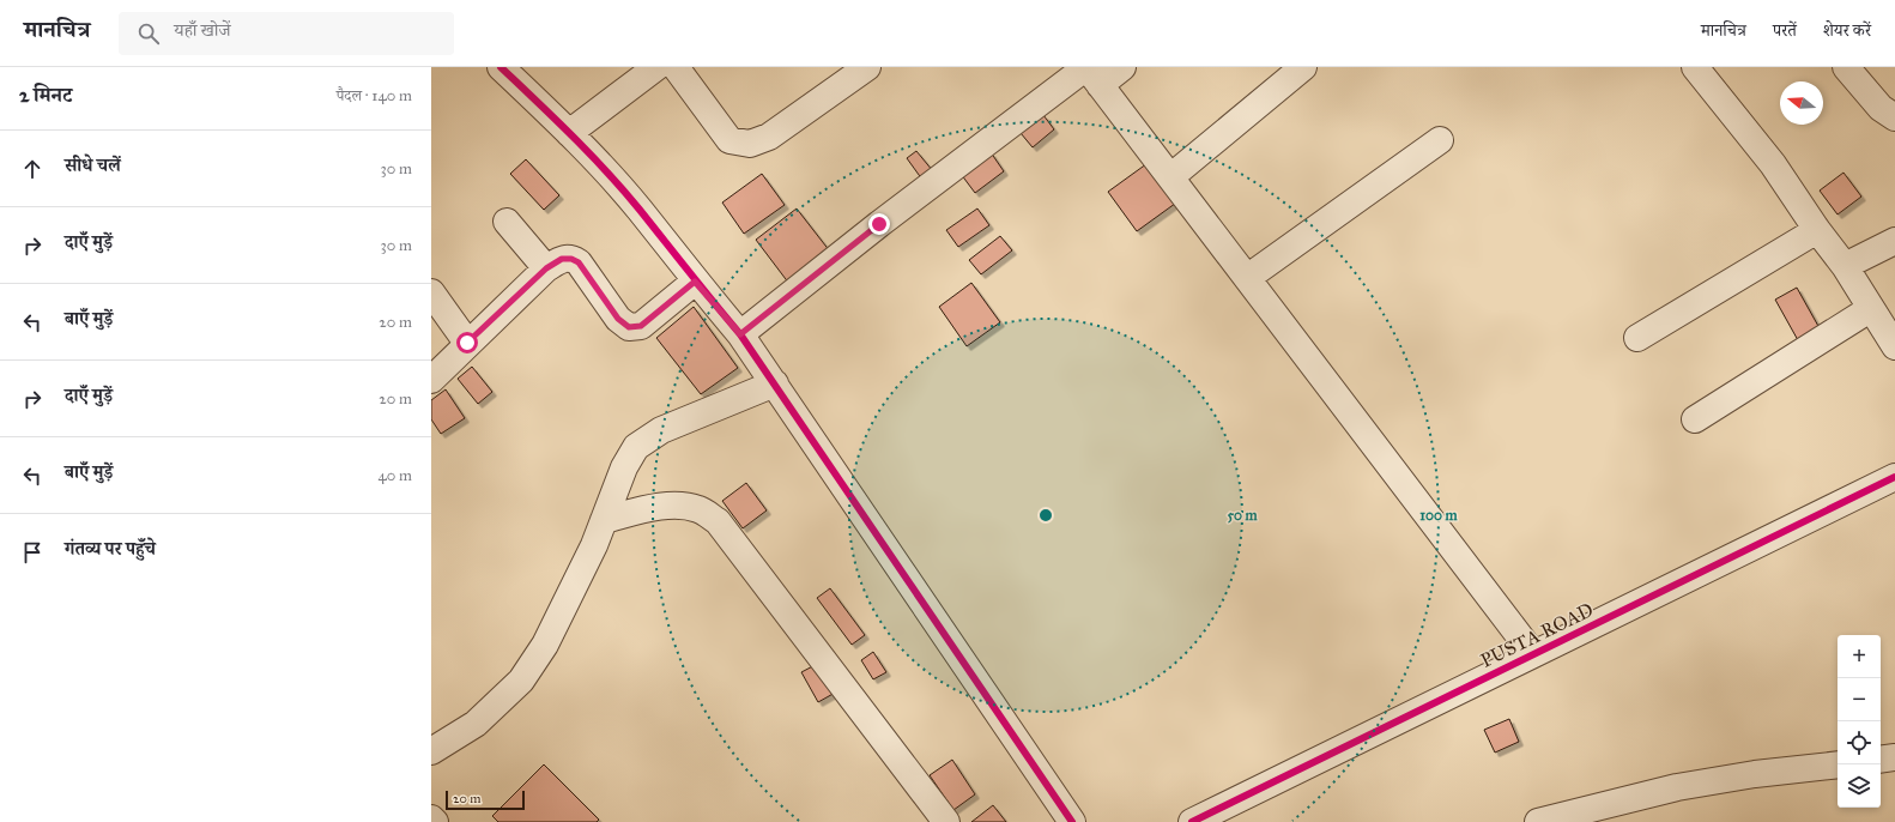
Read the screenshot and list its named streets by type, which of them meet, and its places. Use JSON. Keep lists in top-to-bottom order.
{
  "streets": {
    "street": ["PUSTA ROAD"]
  },
  "scale_bar": "20 m",
  "north": "left",
  "page": {
    "header": "मानचित्र",
    "search": "यहाँ खोजें",
    "nav": ["मानचित्र", "परतें", "शेयर करें"],
    "heading": ["2 मिनट", "पैदल · 140 m"],
    "list": [
      ["सीधे चलें", "30 m"],
      ["दाएँ मुड़ें", "30 m"],
      ["बाएँ मुड़ें", "20 m"],
      ["दाएँ मुड़ें", "20 m"],
      ["बाएँ मुड़ें", "40 m"],
      "गंतव्य पर पहुँचे"
    ],
    "map_buttons": ["+", "−"],
    "scale": "20 m"
  },
  "rings": ["50 m", "100 m"]
}
